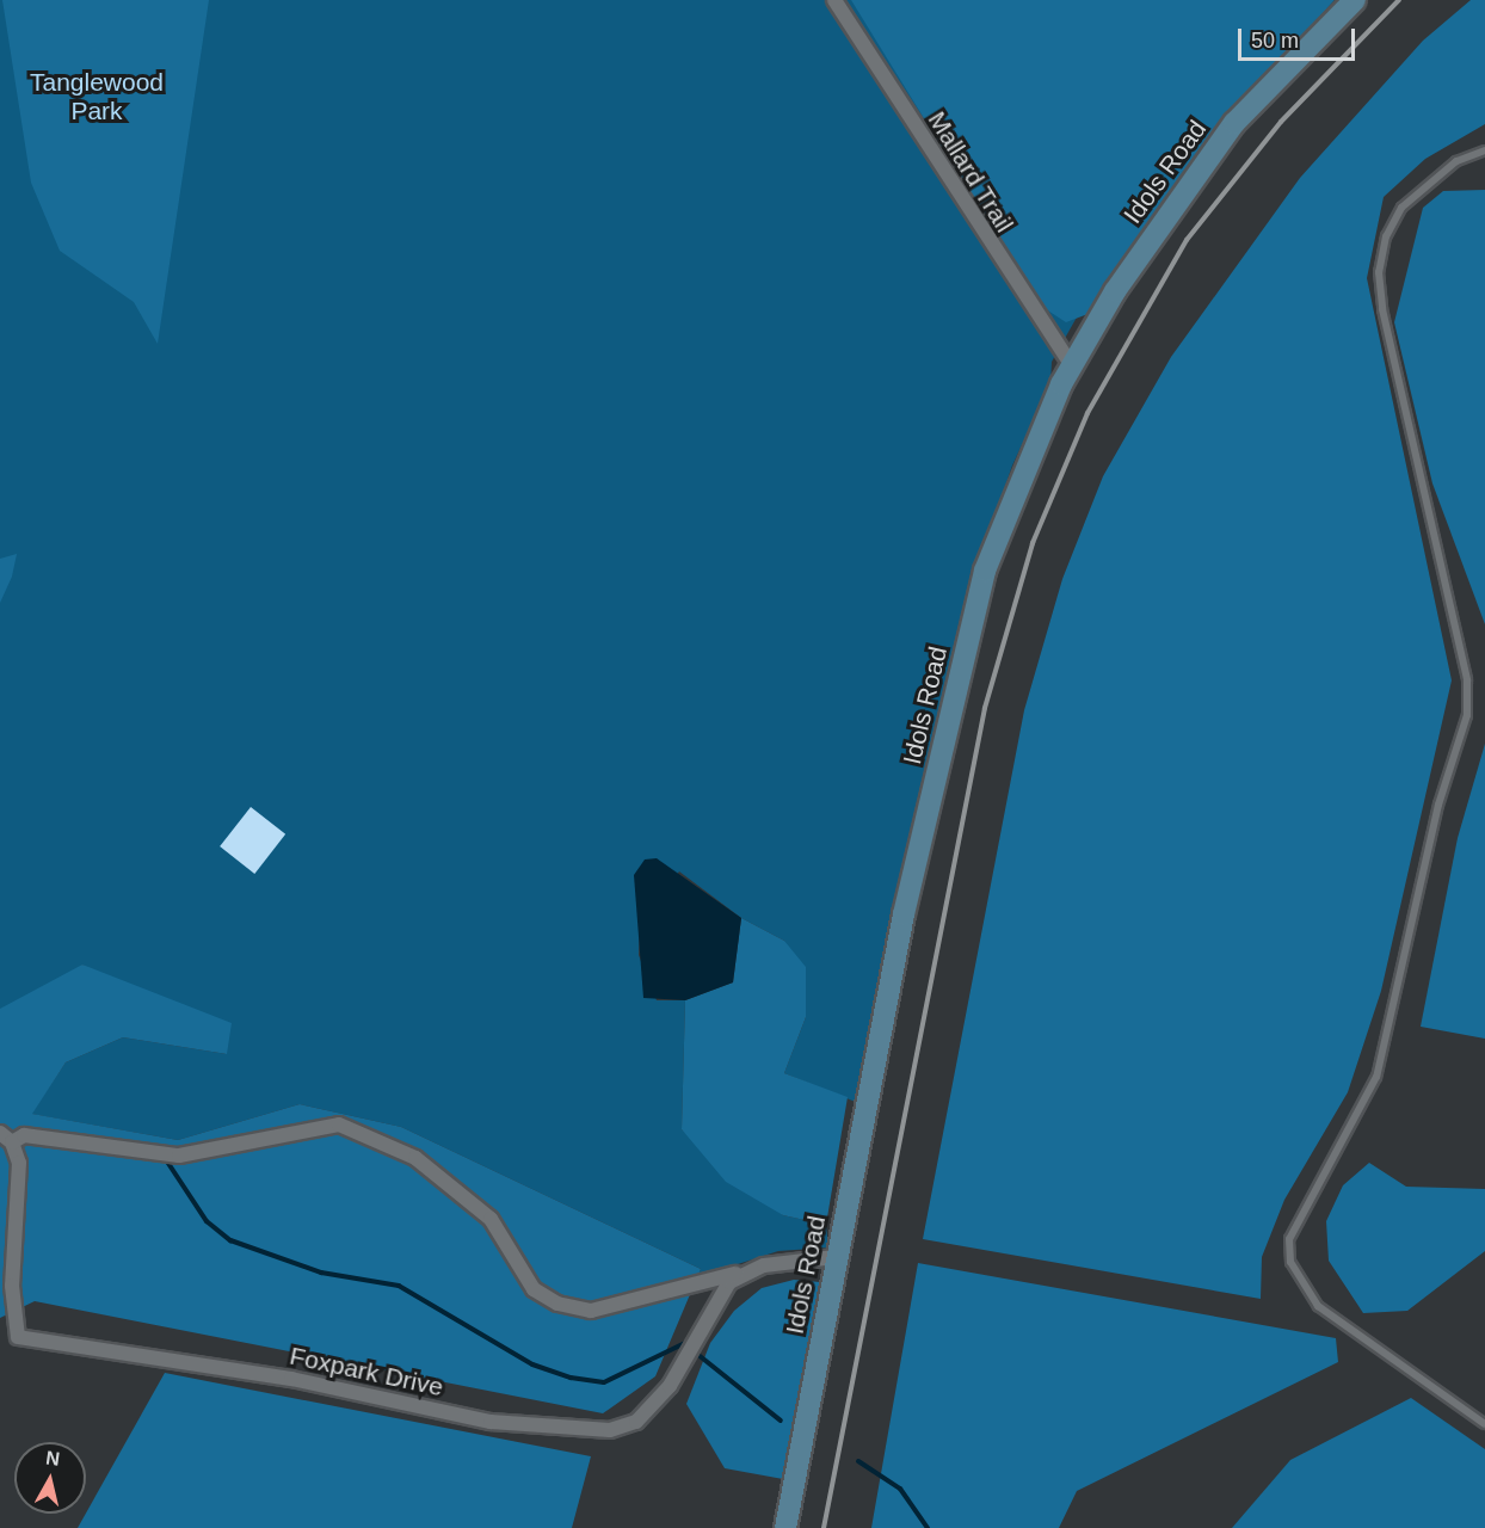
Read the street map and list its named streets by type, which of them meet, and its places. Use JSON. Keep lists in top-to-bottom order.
{
  "streets": {
    "street": ["Mallard Trail", "Idols Road", "Foxpark Drive"]
  },
  "crossings": [
    ["Mallard Trail", "Idols Road"],
    ["Idols Road", "Foxpark Drive"]
  ],
  "parks": ["Tanglewood Park"],
  "scale_bar": "50 m",
  "north": "top"
}
